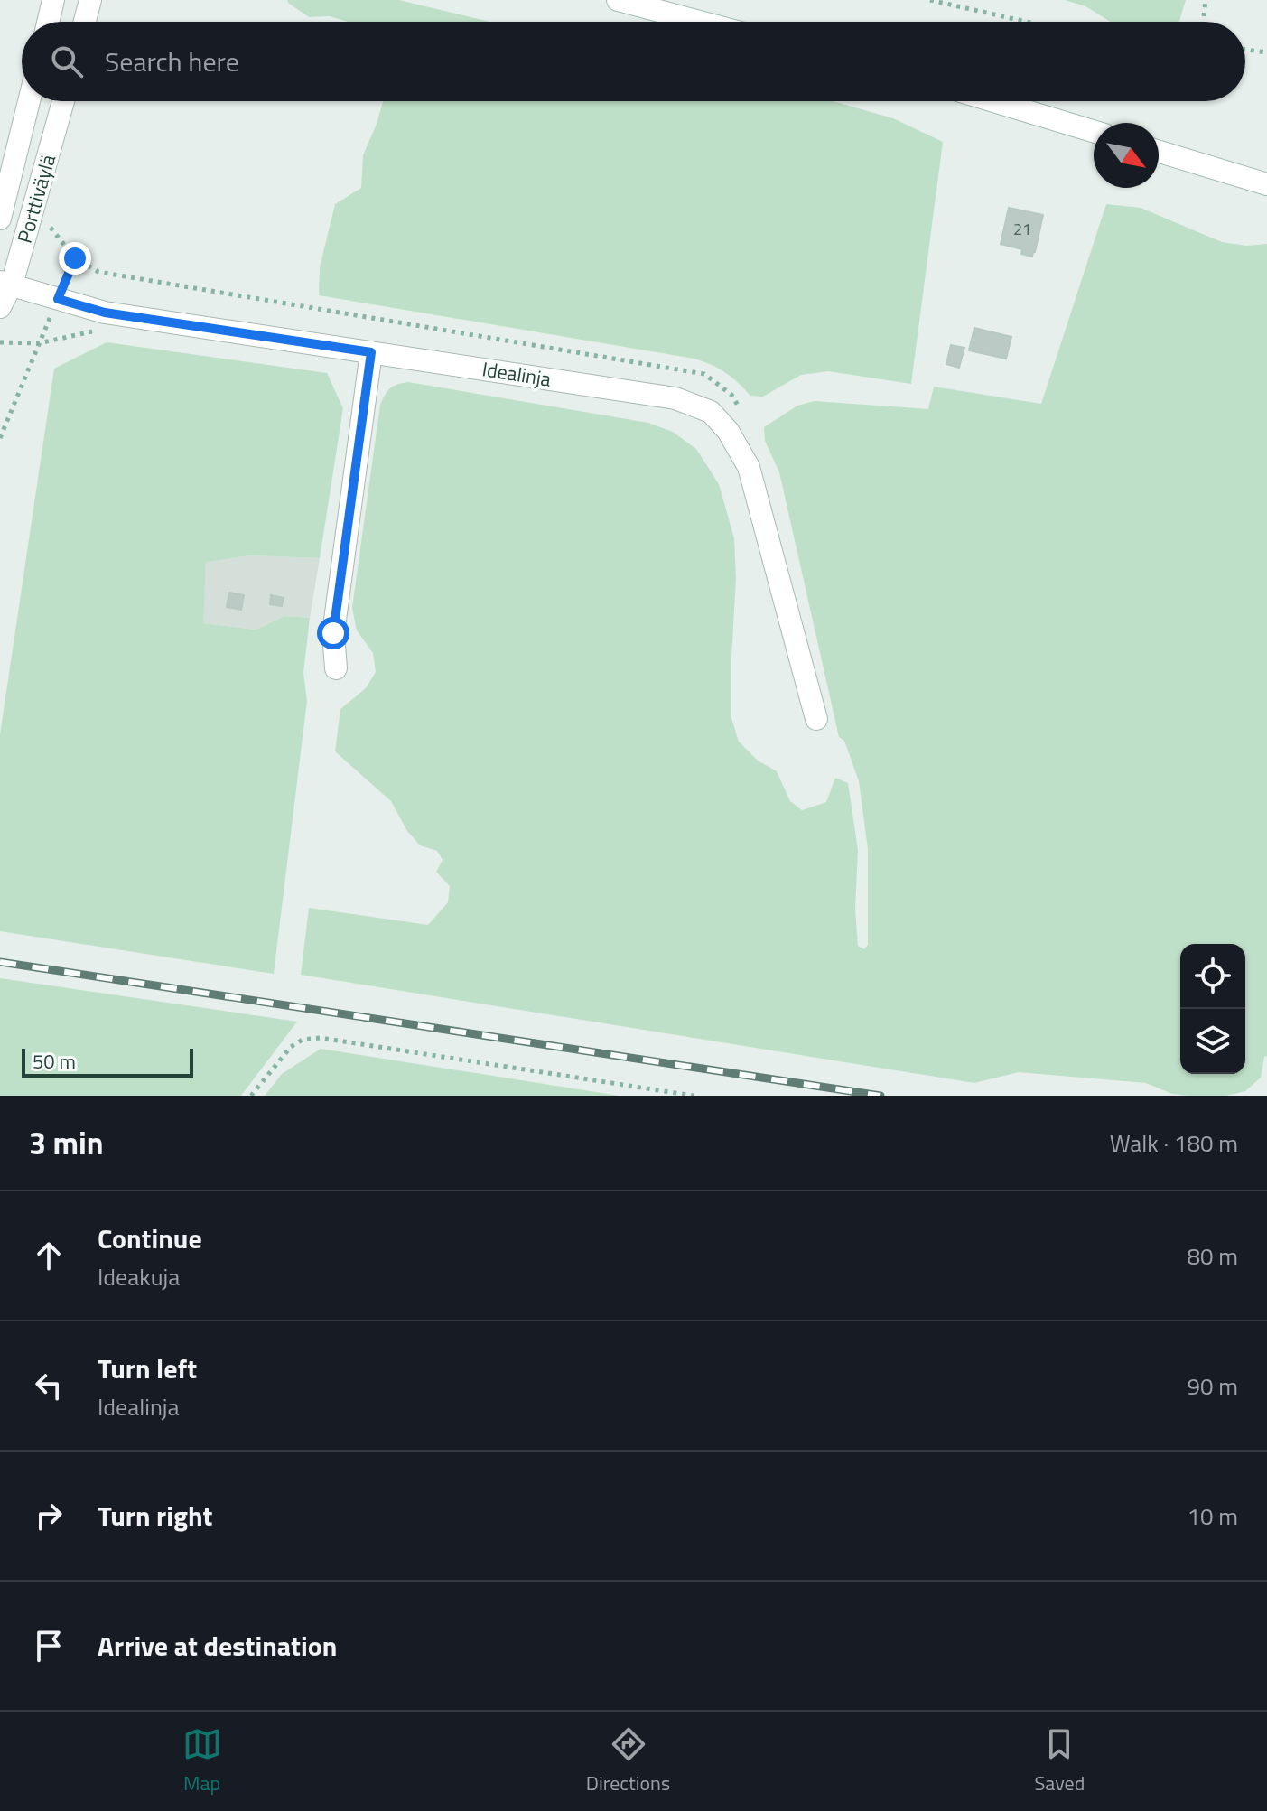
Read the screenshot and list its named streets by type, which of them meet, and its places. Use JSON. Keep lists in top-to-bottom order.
{
  "streets": {
    "street": ["Porttiväylä", "Idealinja"]
  },
  "crossings": [
    ["Porttiväylä", "Idealinja"]
  ],
  "house_numbers": ["21"],
  "scale_bar": "50 m",
  "north": "bottom right",
  "page": {
    "search": "Search here",
    "scale": "50 m",
    "heading": ["3 min", "Walk · 180 m"],
    "list": [
      ["Continue", "Ideakuja", "80 m"],
      ["Turn left", "Idealinja", "90 m"],
      ["Turn right", "10 m"],
      "Arrive at destination"
    ],
    "nav": ["Map", "Directions", "Saved"]
  }
}
